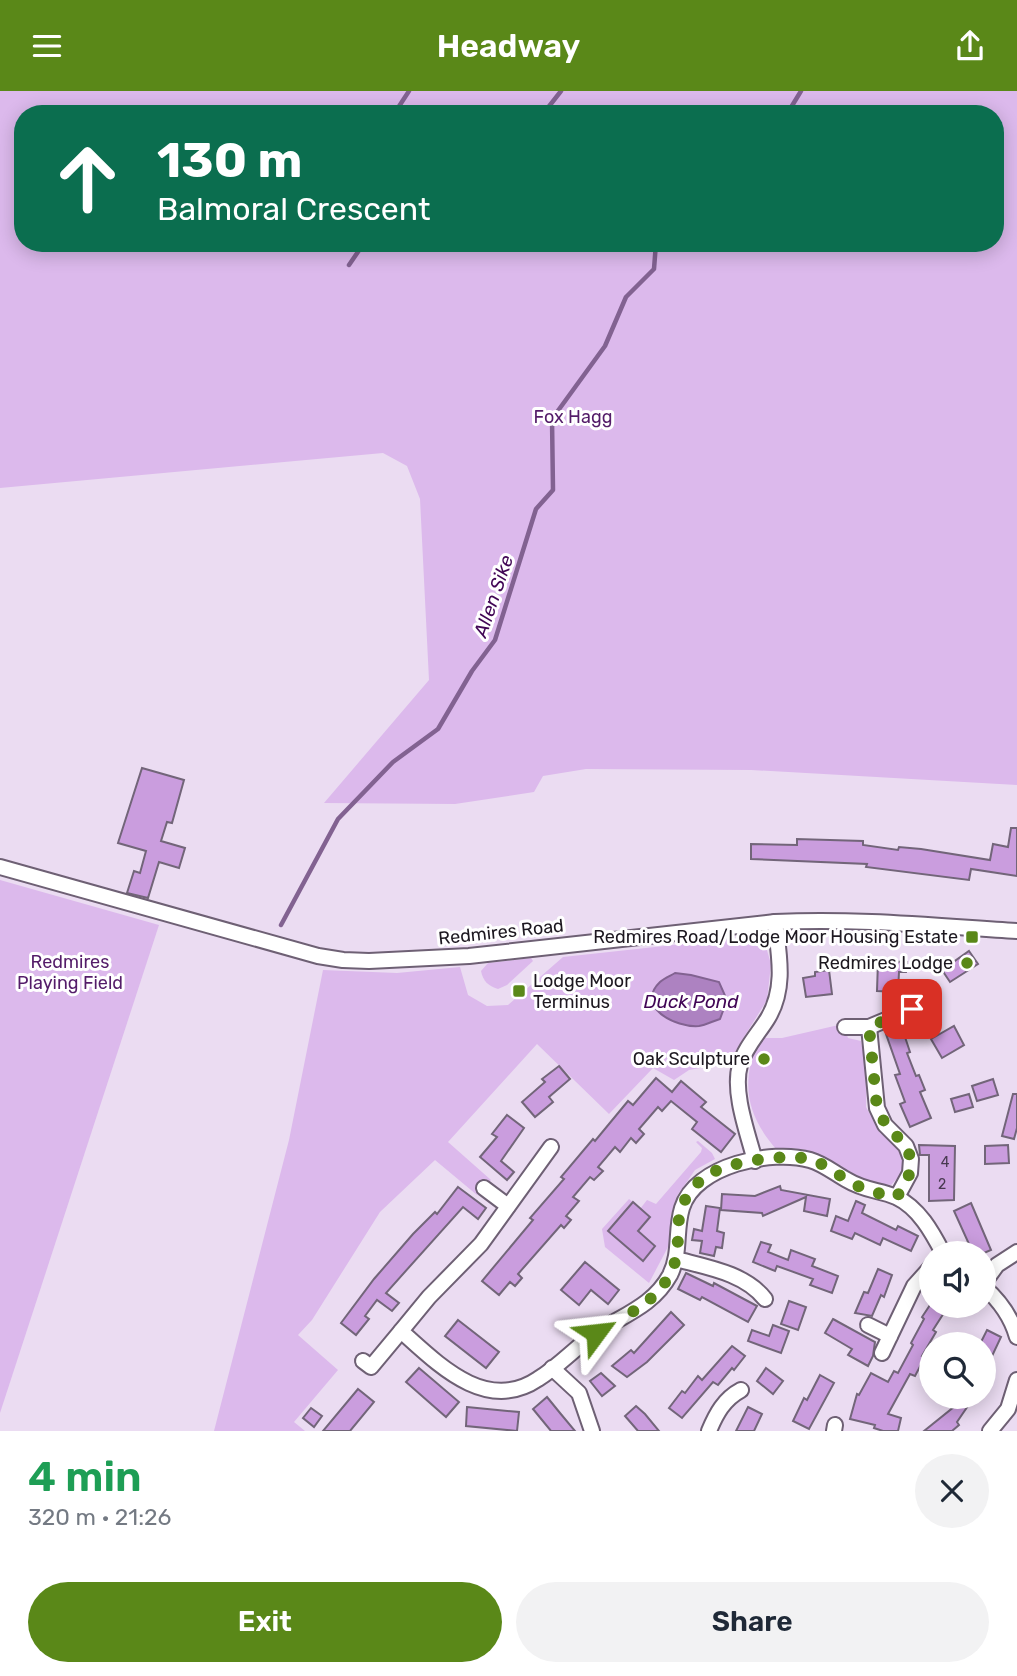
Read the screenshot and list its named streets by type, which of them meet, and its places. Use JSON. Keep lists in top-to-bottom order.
{
  "streets": {
    "street": ["Redmires Road"]
  },
  "water": ["Allen Sike", "Duck Pond"],
  "parks": ["Fox Hagg", "Redmires Playing Field"],
  "places": {
    "transit": ["Redmires Road/Lodge Moor Housing Estate", "Lodge Moor Terminus"],
    "other": ["Redmires Lodge", "Oak Sculpture"]
  },
  "house_numbers": ["4", "2"],
  "page": {
    "header": "Headway",
    "turn": ["130 m", "Balmoral Crescent"],
    "heading": ["4 min", "320 m · 21:26"],
    "buttons": ["Exit", "Share"]
  }
}
